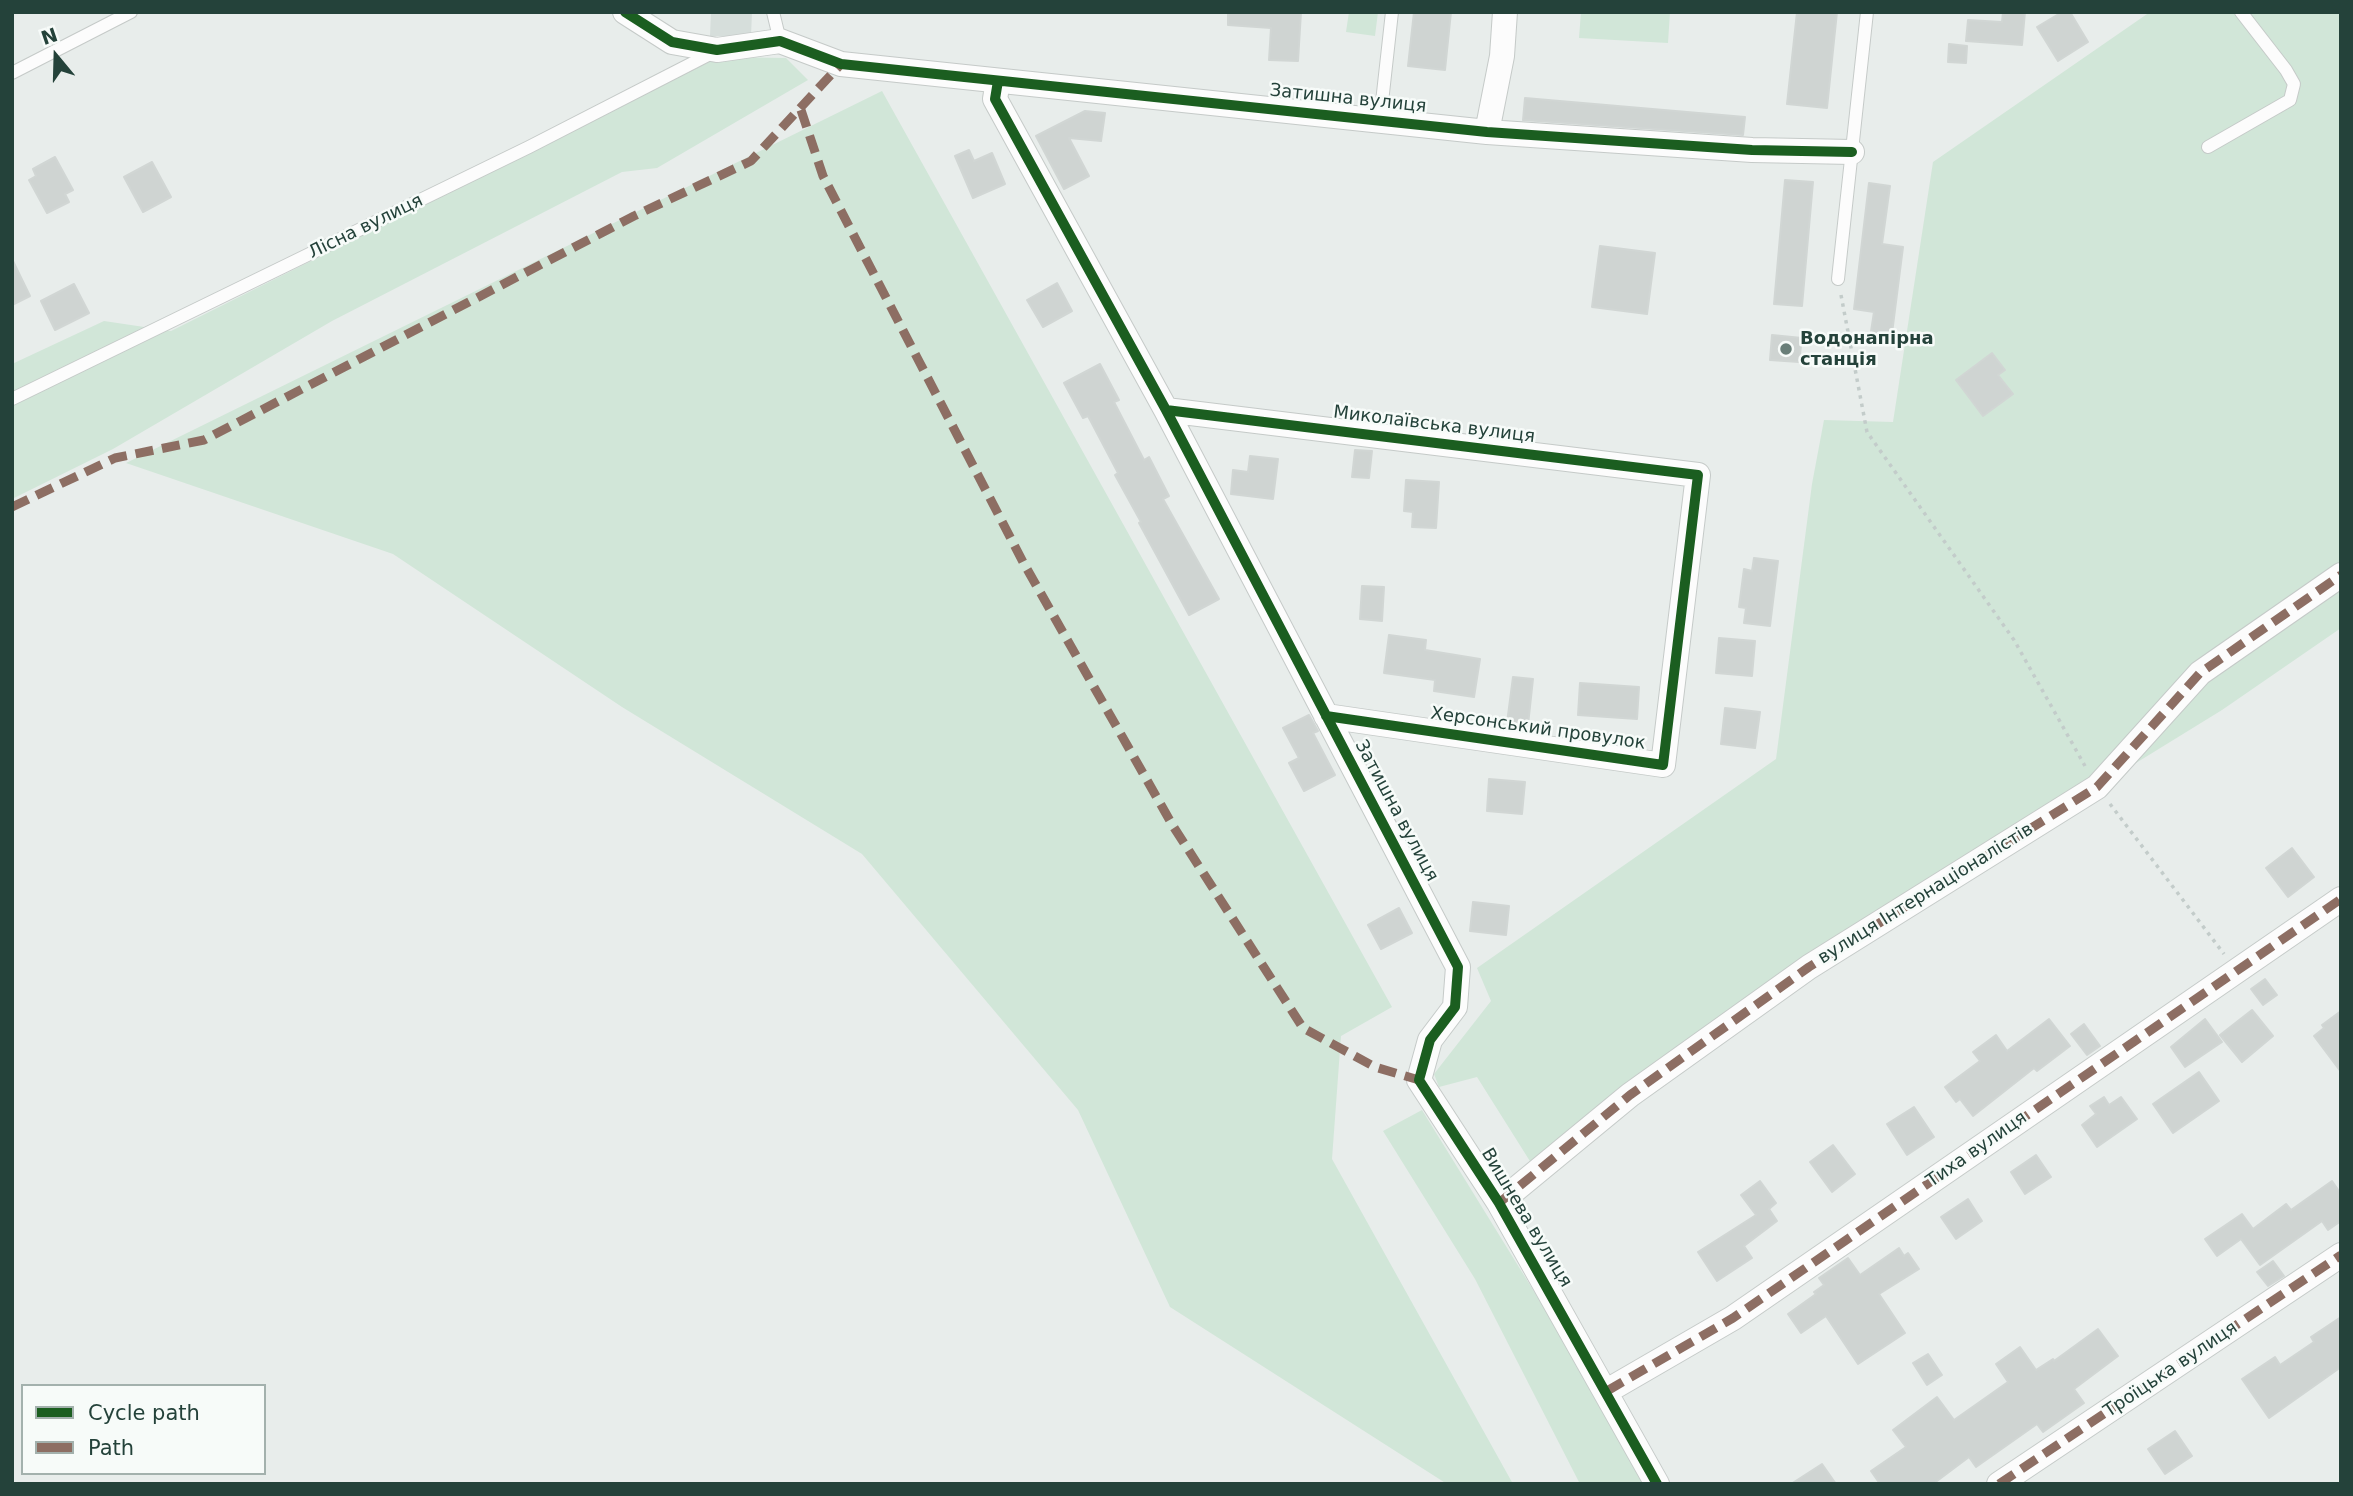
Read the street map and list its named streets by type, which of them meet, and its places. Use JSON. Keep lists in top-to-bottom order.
{
  "streets": {
    "street": [
      "Затишна вулиця",
      "Миколаївська вулиця",
      "Херсонський провулок",
      "вулиця Інтернаціоналістів",
      "Тиха вулиця",
      "Вишнева вулиця",
      "Троїцька вулиця"
    ],
    "lane": ["Лісна вулиця"]
  },
  "crossings": [
    ["Затишна вулиця", "Миколаївська вулиця"],
    ["Затишна вулиця", "Херсонський провулок"],
    ["Затишна вулиця", "Вишнева вулиця"],
    ["Миколаївська вулиця", "Херсонський провулок"],
    ["вулиця Інтернаціоналістів", "Вишнева вулиця"],
    ["Тиха вулиця", "Вишнева вулиця"]
  ],
  "places": ["Водонапірна станція"],
  "legend": ["Cycle path", "Path"],
  "north": "top"
}
